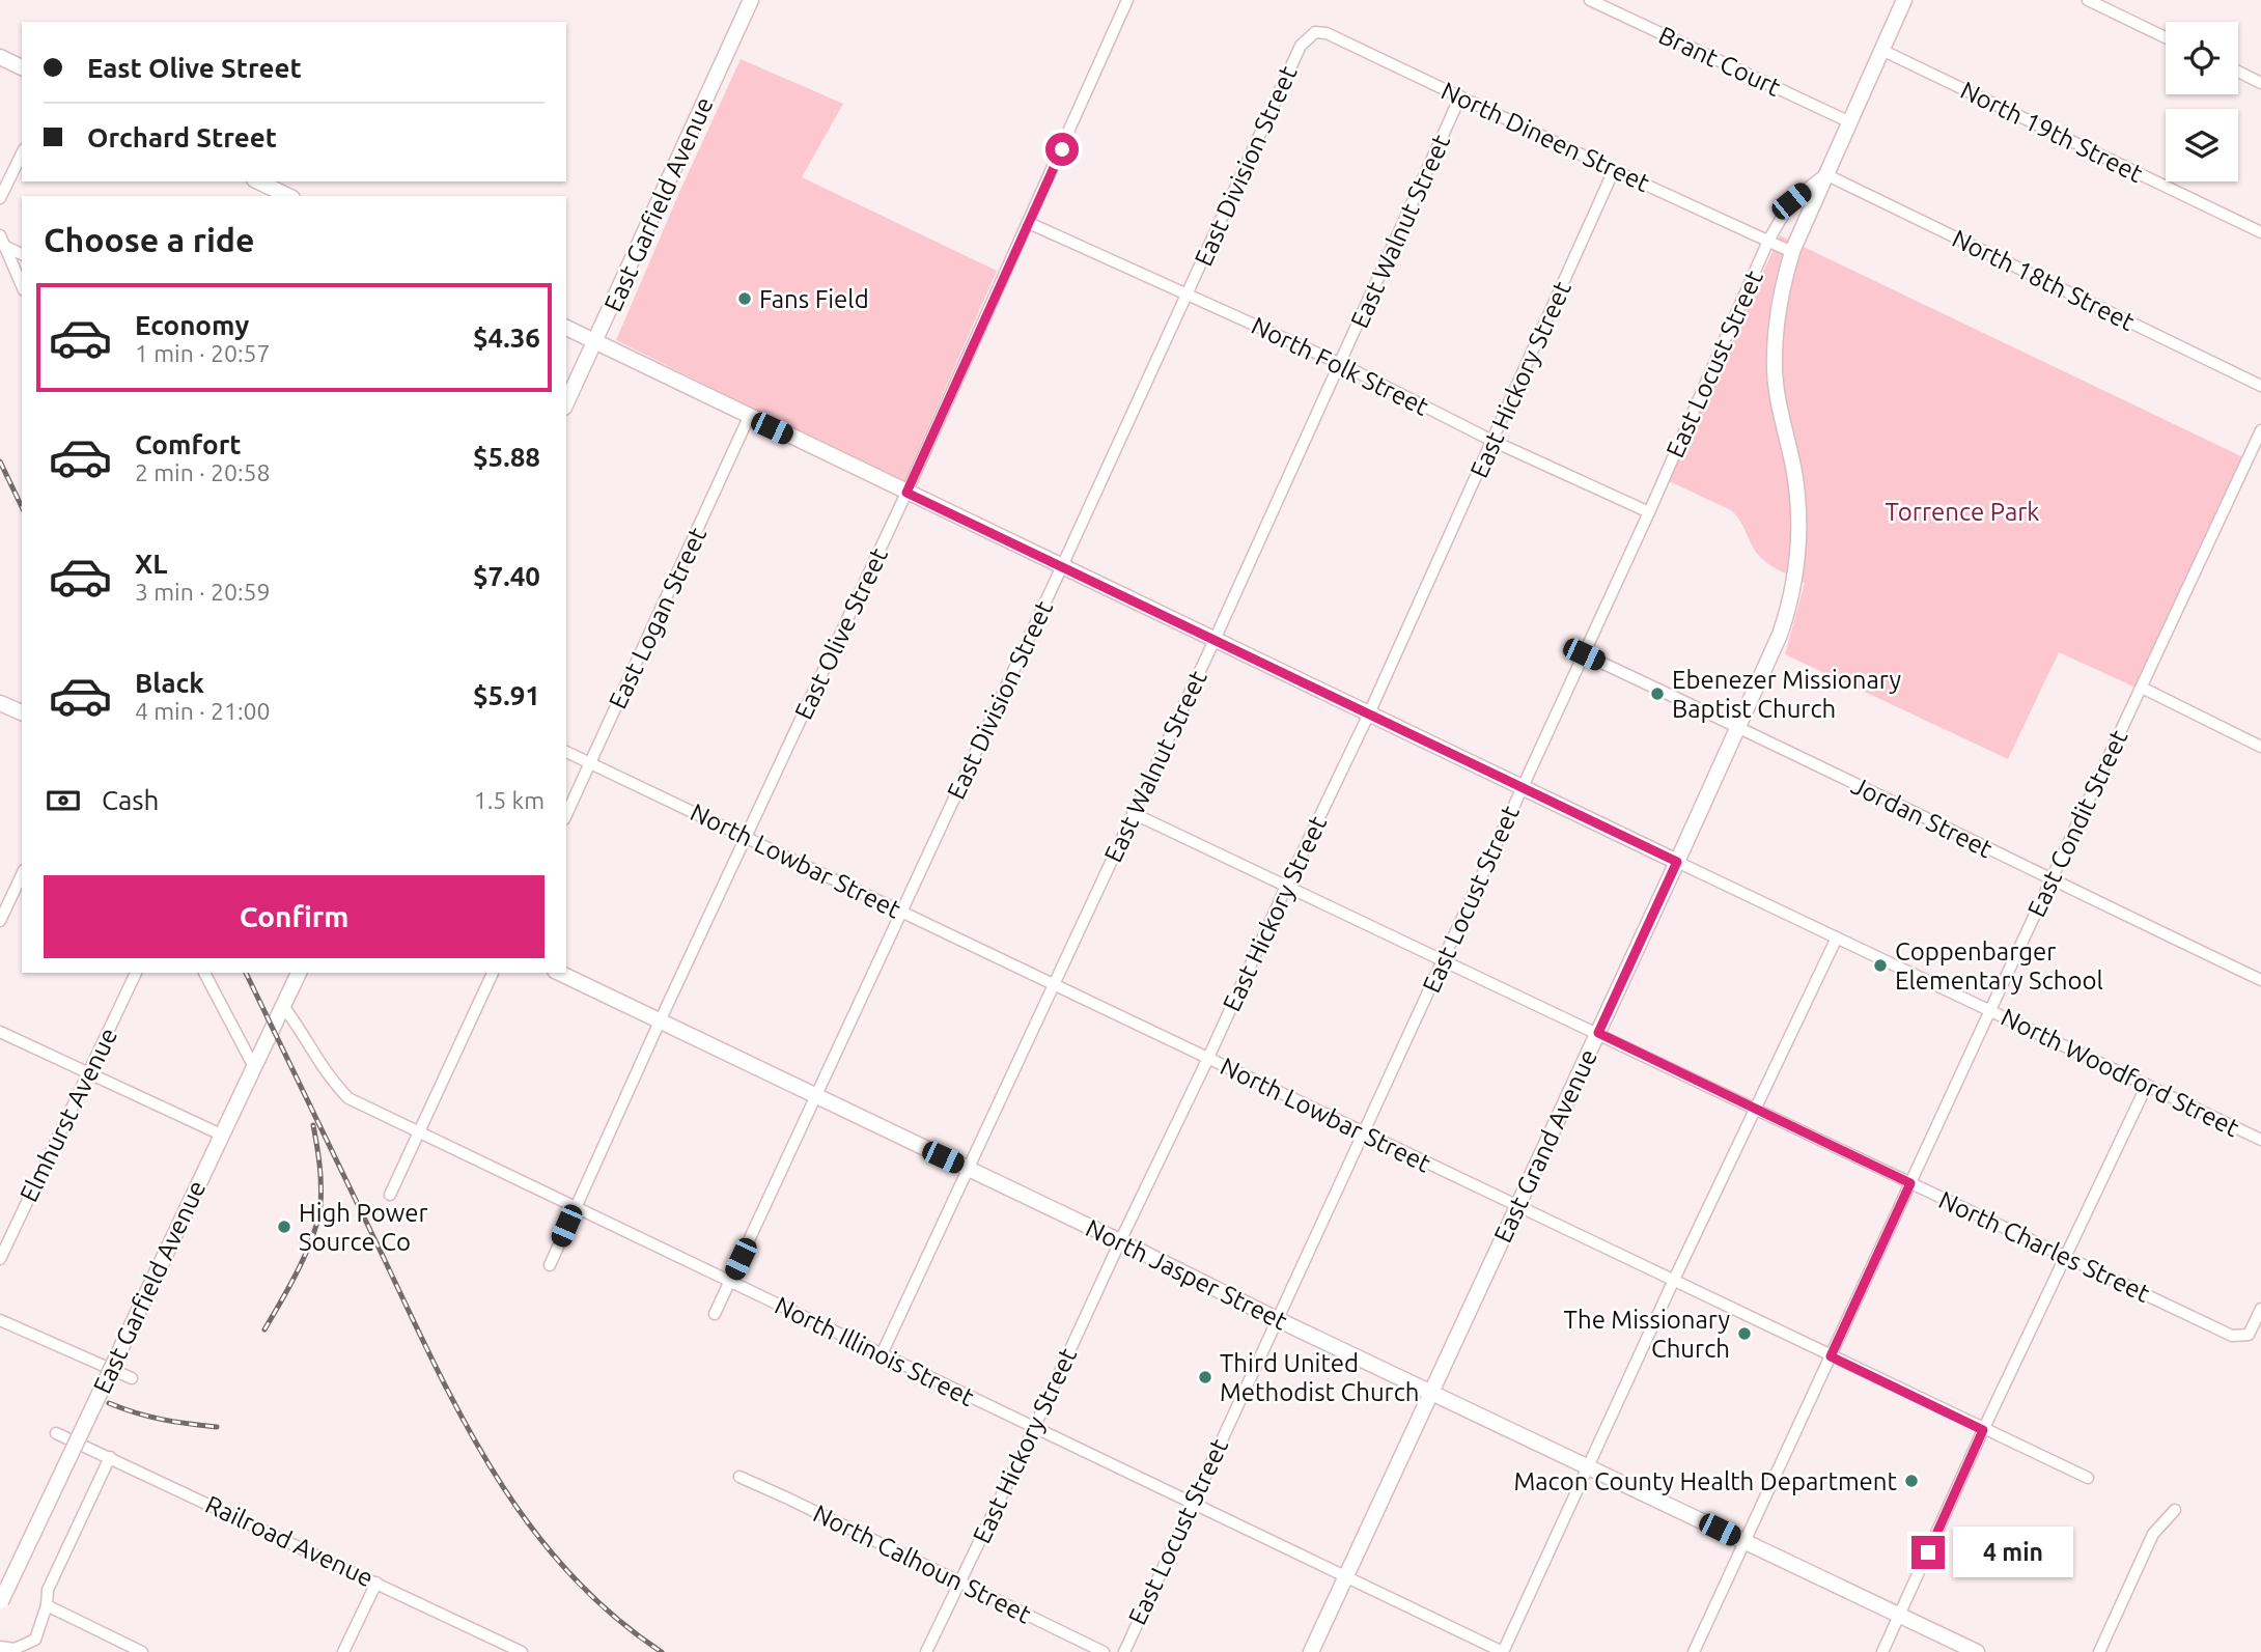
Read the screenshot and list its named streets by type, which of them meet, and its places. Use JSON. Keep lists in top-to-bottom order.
{
  "streets": {
    "street": [
      "Brant Court",
      "North 19th Street",
      "North Dineen Street",
      "East Division Street",
      "East Garfield Avenue",
      "East Walnut Street",
      "North 18th Street",
      "East Locust Street",
      "North Folk Street",
      "East Hickory Street",
      "East Logan Street",
      "East Olive Street",
      "Jordan Street",
      "East Condit Street",
      "North Lowbar Street",
      "North Woodford Street",
      "Elmhurst Avenue",
      "East Grand Avenue",
      "North Charles Street",
      "North Jasper Street",
      "North Illinois Street",
      "Railroad Avenue",
      "North Calhoun Street"
    ]
  },
  "crossings": [
    ["Brant Court", "East Locust Street"],
    ["North 19th Street", "East Locust Street"],
    ["North Dineen Street", "East Division Street"],
    ["North Dineen Street", "East Walnut Street"],
    ["North Dineen Street", "East Locust Street"],
    ["North Dineen Street", "East Hickory Street"],
    ["North Dineen Street", "East Grand Avenue"],
    ["East Division Street", "North Folk Street"],
    ["East Division Street", "North Lowbar Street"],
    ["East Division Street", "North Woodford Street"],
    ["East Division Street", "North Jasper Street"],
    ["East Division Street", "North Illinois Street"],
    ["East Garfield Avenue", "North Woodford Street"],
    ["East Garfield Avenue", "North Illinois Street"],
    ["East Walnut Street", "North Folk Street"],
    ["East Walnut Street", "North Lowbar Street"],
    ["East Walnut Street", "North Woodford Street"],
    ["East Walnut Street", "North Charles Street"],
    ["East Walnut Street", "North Jasper Street"],
    ["East Walnut Street", "North Illinois Street"],
    ["North 18th Street", "East Locust Street"],
    ["North 18th Street", "East Grand Avenue"],
    ["East Locust Street", "North Folk Street"],
    ["East Locust Street", "Jordan Street"],
    ["East Locust Street", "North Lowbar Street"],
    ["East Locust Street", "North Woodford Street"],
    ["East Locust Street", "East Grand Avenue"],
    ["East Locust Street", "North Charles Street"],
    ["East Locust Street", "North Jasper Street"],
    ["East Locust Street", "North Illinois Street"],
    ["North Folk Street", "East Hickory Street"],
    ["North Folk Street", "East Olive Street"],
    ["East Hickory Street", "North Lowbar Street"],
    ["East Hickory Street", "North Woodford Street"],
    ["East Hickory Street", "North Charles Street"],
    ["East Hickory Street", "North Jasper Street"],
    ["East Hickory Street", "North Illinois Street"],
    ["East Hickory Street", "North Calhoun Street"],
    ["East Logan Street", "North Lowbar Street"],
    ["East Logan Street", "North Woodford Street"],
    ["East Olive Street", "North Lowbar Street"],
    ["East Olive Street", "North Woodford Street"],
    ["East Olive Street", "North Jasper Street"],
    ["East Olive Street", "North Illinois Street"],
    ["Jordan Street", "East Condit Street"],
    ["Jordan Street", "East Grand Avenue"],
    ["East Condit Street", "North Lowbar Street"],
    ["East Condit Street", "North Woodford Street"],
    ["East Condit Street", "North Charles Street"],
    ["East Condit Street", "North Jasper Street"],
    ["North Lowbar Street", "East Grand Avenue"],
    ["North Woodford Street", "East Grand Avenue"],
    ["East Grand Avenue", "North Charles Street"],
    ["East Grand Avenue", "North Jasper Street"],
    ["East Grand Avenue", "North Illinois Street"]
  ],
  "parks": ["Torrence Park"],
  "places": [
    "Fans Field",
    "Ebenezer Missionary Baptist Church",
    "Coppenbarger Elementary School",
    "High Power Source Co",
    "The Missionary Church",
    "Third United Methodist Church",
    "Macon County Health Department"
  ],
  "page": {
    "banner": ["East Olive Street", "Orchard Street"],
    "heading": "Choose a ride",
    "list": [
      {
        "name": "Economy",
        "note": "1 min · 20:57",
        "value": "$4.36"
      },
      {
        "name": "Comfort",
        "note": "2 min · 20:58",
        "value": "$5.88"
      },
      {
        "name": "XL",
        "note": "3 min · 20:59",
        "value": "$7.40"
      },
      {
        "name": "Black",
        "note": "4 min · 21:00",
        "value": "$5.91"
      }
    ],
    "pay": ["Cash", "1.5 km"],
    "buttons": "Confirm",
    "bubble": "4 min"
  }
}
